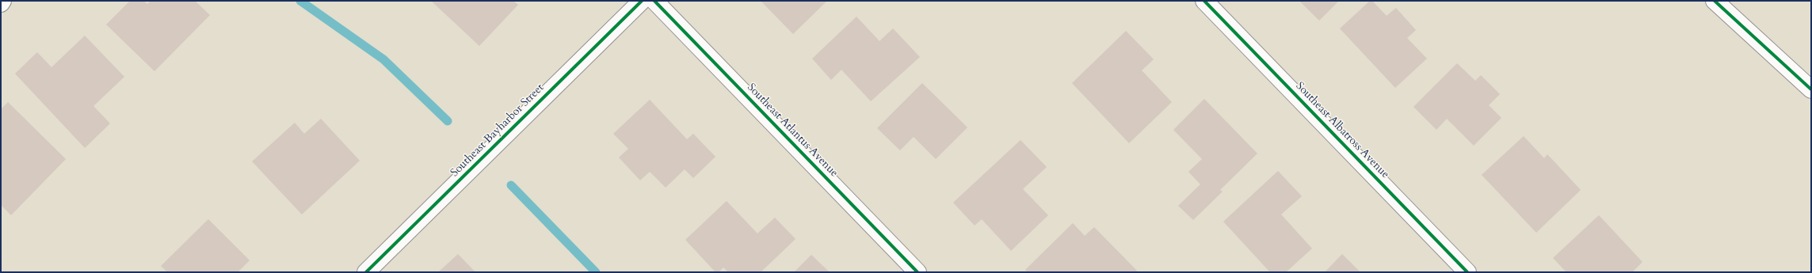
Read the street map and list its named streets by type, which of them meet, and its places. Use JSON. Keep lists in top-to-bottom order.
{
  "streets": {
    "street": ["Southeast Bayharbor Street", "Southeast Atlantus Avenue", "Southeast Albatross Avenue"]
  }
}
